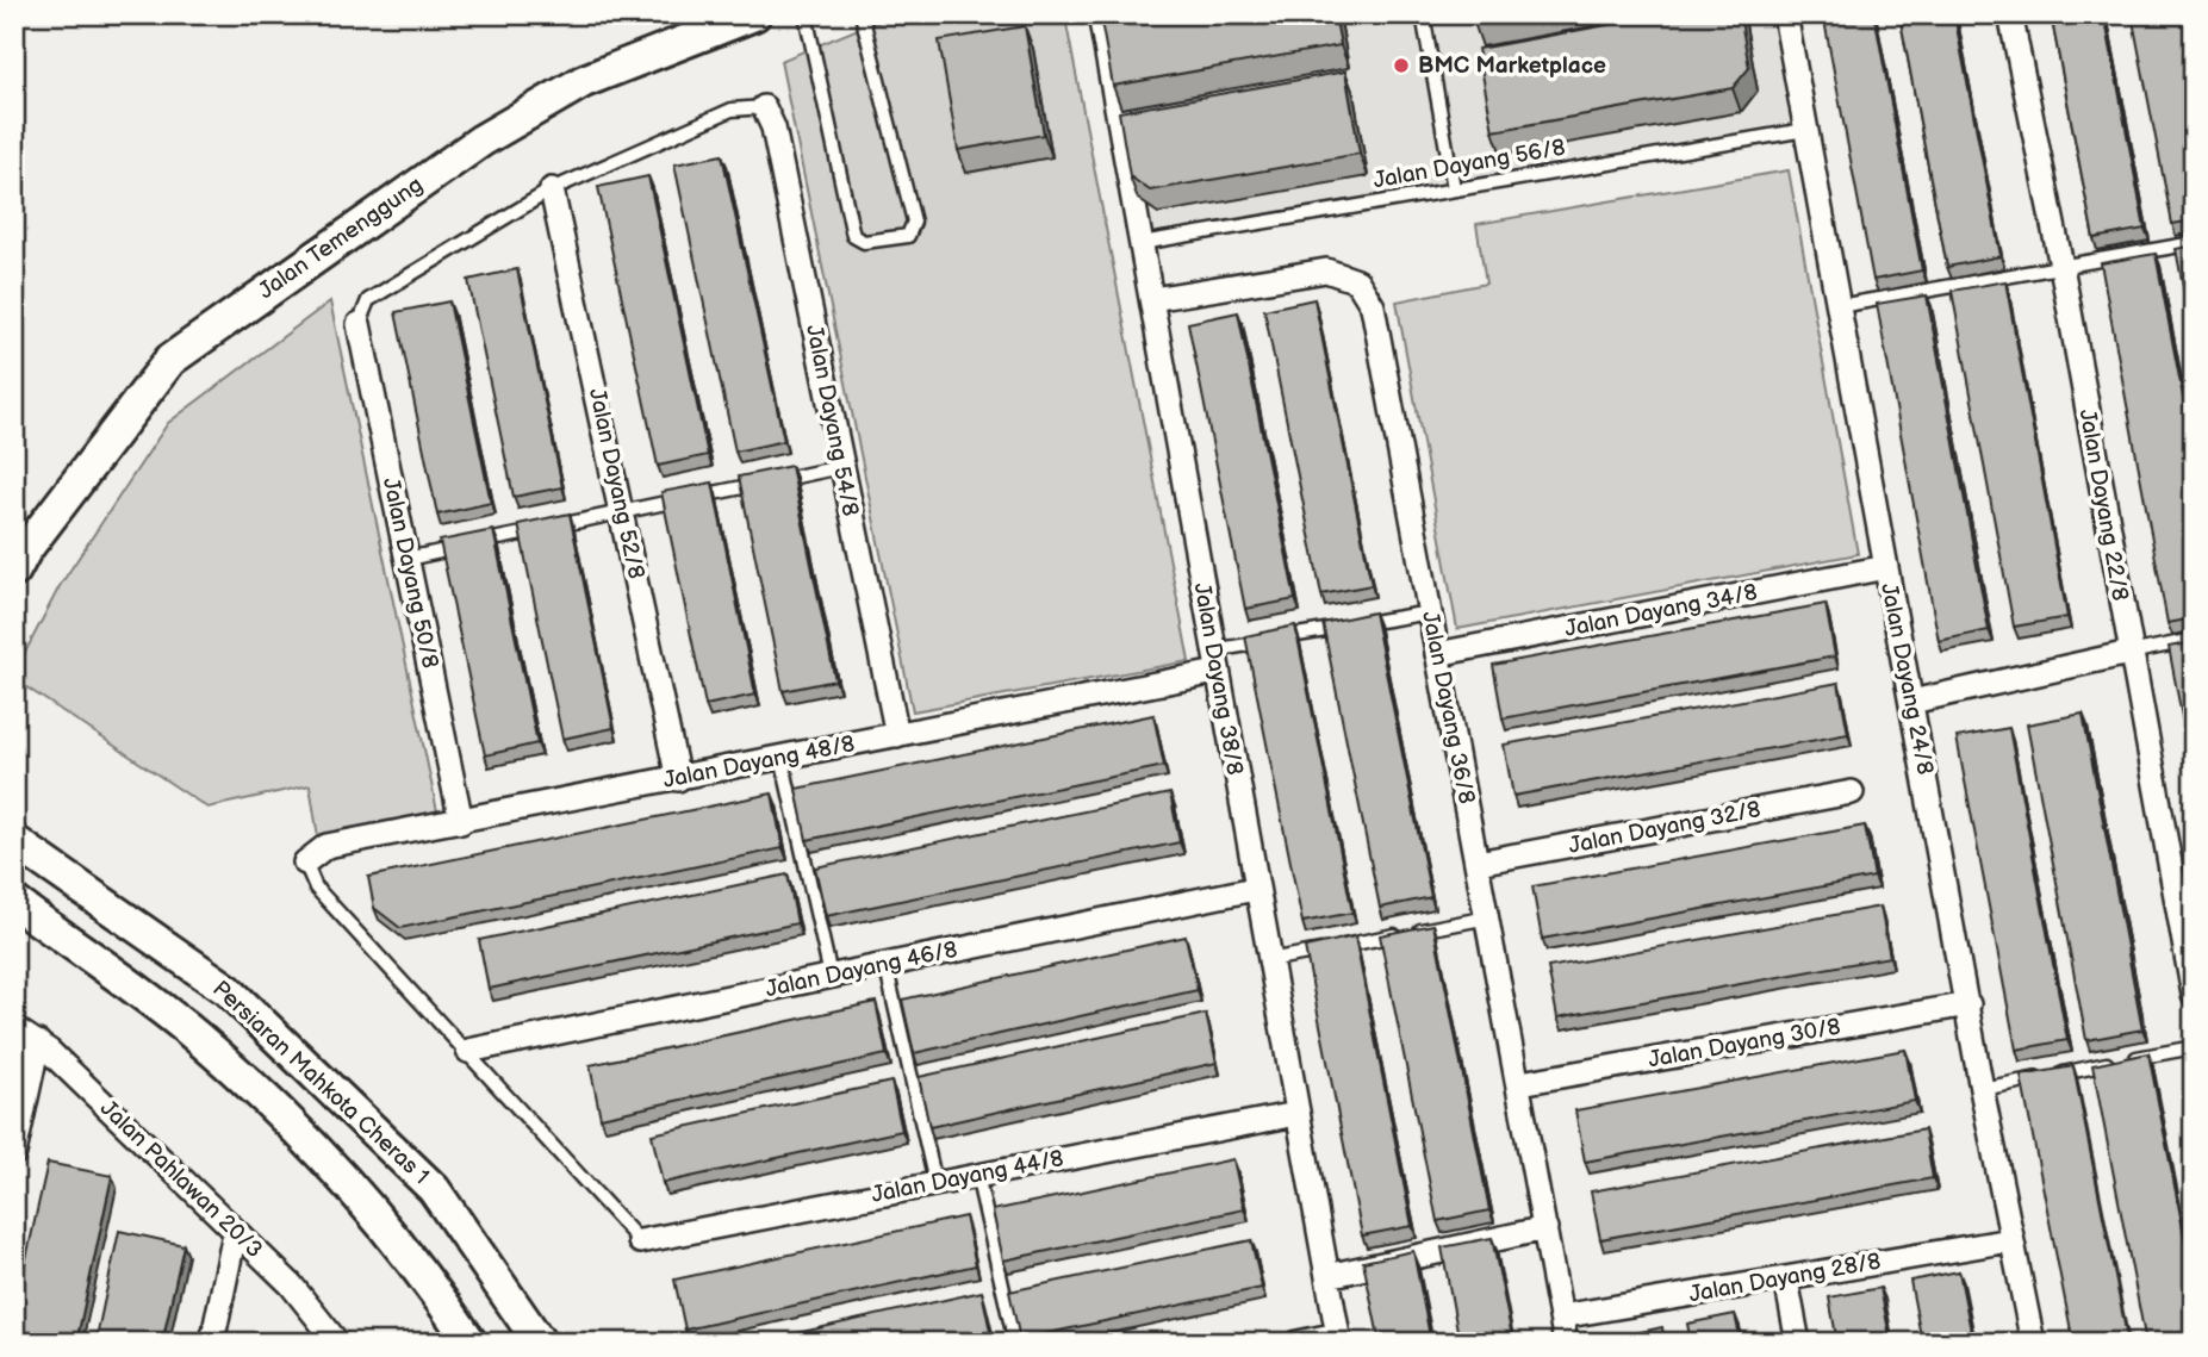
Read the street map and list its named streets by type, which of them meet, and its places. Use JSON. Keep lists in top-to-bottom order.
{
  "streets": {
    "main road": ["Jalan Temenggung", "Persiaran Mahkota Cheras 1"],
    "street": [
      "Jalan Dayang 54/8",
      "Jalan Dayang 52/8",
      "Jalan Dayang 22/8",
      "Jalan Dayang 50/8",
      "Jalan Dayang 34/8",
      "Jalan Dayang 38/8",
      "Jalan Dayang 24/8",
      "Jalan Dayang 36/8",
      "Jalan Dayang 48/8",
      "Jalan Dayang 32/8",
      "Jalan Dayang 46/8",
      "Jalan Dayang 30/8",
      "Jalan Dayang 44/8",
      "Jalan Pahlawan 20/3",
      "Jalan Dayang 28/8"
    ],
    "lane": ["Jalan Dayang 56/8"]
  },
  "crossings": [
    ["Jalan Dayang 56/8", "Jalan Dayang 38/8"],
    ["Jalan Dayang 56/8", "Jalan Dayang 24/8"],
    ["Jalan Dayang 54/8", "Jalan Dayang 48/8"],
    ["Jalan Dayang 52/8", "Jalan Dayang 48/8"],
    ["Jalan Dayang 50/8", "Jalan Dayang 48/8"],
    ["Jalan Dayang 34/8", "Jalan Dayang 24/8"],
    ["Jalan Dayang 34/8", "Jalan Dayang 36/8"],
    ["Jalan Dayang 38/8", "Jalan Dayang 36/8"],
    ["Jalan Dayang 38/8", "Jalan Dayang 48/8"],
    ["Jalan Dayang 38/8", "Jalan Dayang 46/8"],
    ["Jalan Dayang 38/8", "Jalan Dayang 44/8"],
    ["Jalan Dayang 24/8", "Jalan Dayang 30/8"],
    ["Jalan Dayang 24/8", "Jalan Dayang 28/8"],
    ["Jalan Dayang 36/8", "Jalan Dayang 32/8"],
    ["Jalan Dayang 36/8", "Jalan Dayang 30/8"],
    ["Jalan Dayang 36/8", "Jalan Dayang 28/8"]
  ],
  "places": ["BMC Marketplace"]
}
